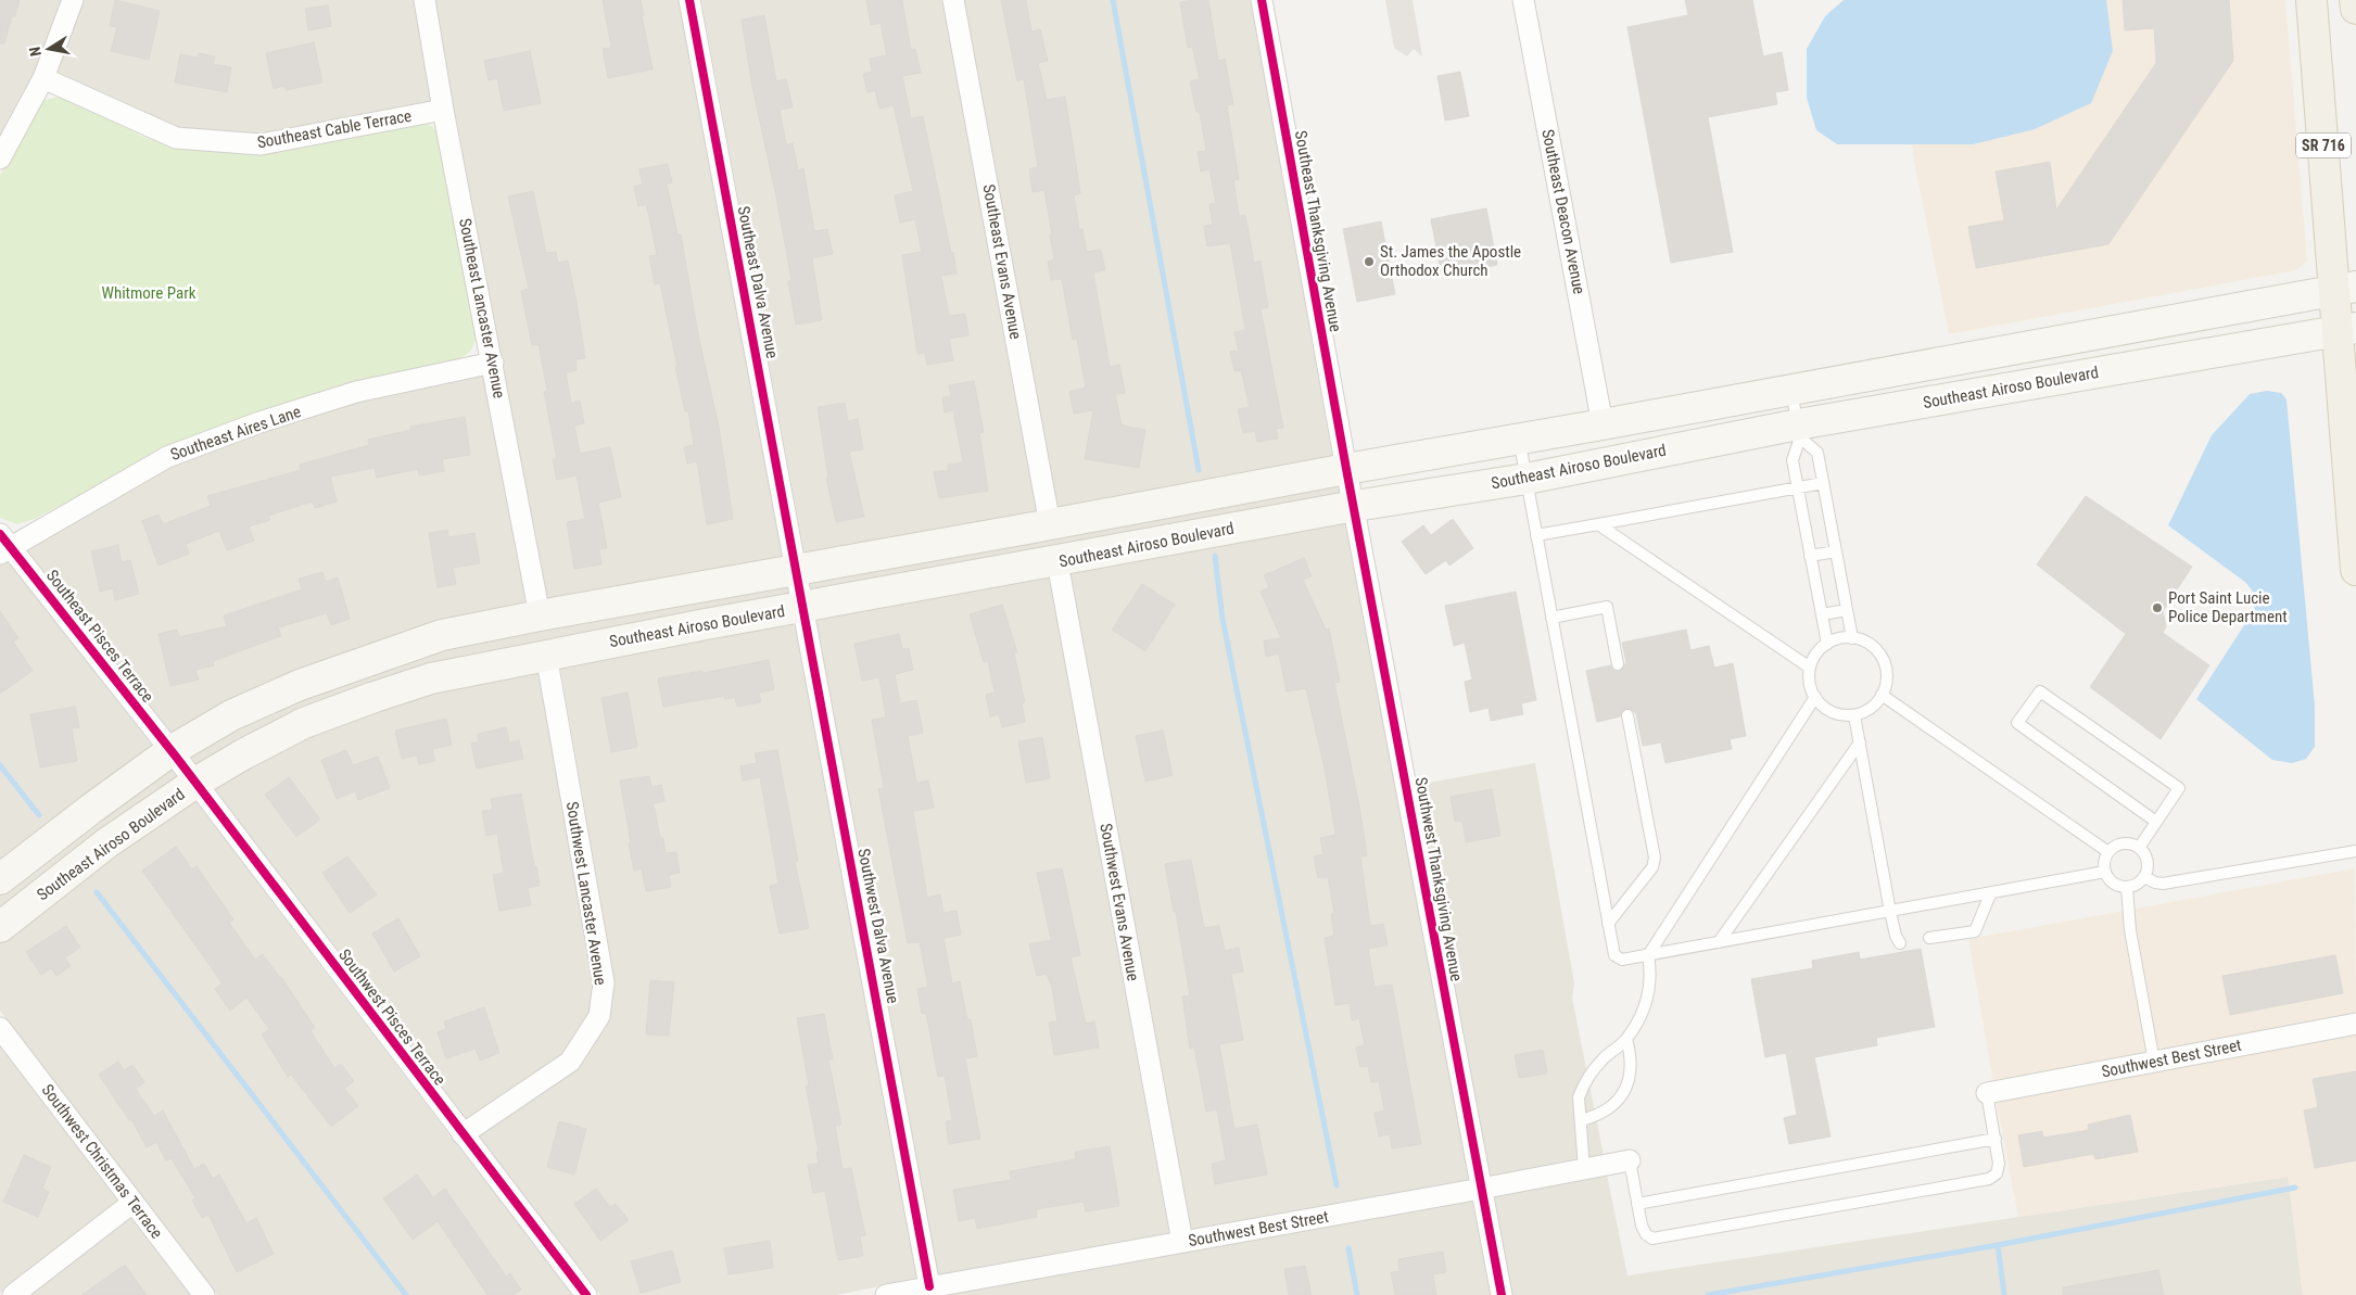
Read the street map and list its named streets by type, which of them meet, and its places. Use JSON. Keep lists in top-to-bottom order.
{
  "streets": {
    "main road": ["SR 716", "Southeast Airoso Boulevard"],
    "street": [
      "Southeast Cable Terrace",
      "Southeast Deacon Avenue",
      "Southeast Thanksgiving Avenue",
      "Southeast Evans Avenue",
      "Southeast Dalva Avenue",
      "Southeast Lancaster Avenue",
      "Southeast Aires Lane",
      "Southeast Pisces Terrace",
      "Southwest Thanksgiving Avenue",
      "Southwest Lancaster Avenue",
      "Southwest Evans Avenue",
      "Southwest Dalva Avenue",
      "Southwest Pisces Terrace",
      "Southwest Best Street",
      "Southwest Christmas Terrace"
    ]
  },
  "crossings": [
    ["Southeast Cable Terrace", "Southeast Lancaster Avenue"],
    ["SR 716", "Southeast Airoso Boulevard"],
    ["Southeast Thanksgiving Avenue", "Southwest Thanksgiving Avenue"],
    ["Southeast Dalva Avenue", "Southwest Dalva Avenue"],
    ["Southeast Lancaster Avenue", "Southeast Aires Lane"],
    ["Southeast Airoso Boulevard", "Southwest Thanksgiving Avenue"],
    ["Southeast Airoso Boulevard", "Southwest Lancaster Avenue"],
    ["Southeast Airoso Boulevard", "Southwest Evans Avenue"],
    ["Southeast Airoso Boulevard", "Southwest Dalva Avenue"],
    ["Southeast Airoso Boulevard", "Southwest Pisces Terrace"],
    ["Southeast Aires Lane", "Southeast Pisces Terrace"],
    ["Southeast Pisces Terrace", "Southwest Pisces Terrace"],
    ["Southwest Thanksgiving Avenue", "Southwest Best Street"],
    ["Southwest Lancaster Avenue", "Southwest Pisces Terrace"],
    ["Southwest Evans Avenue", "Southwest Best Street"],
    ["Southwest Dalva Avenue", "Southwest Best Street"]
  ],
  "parks": ["Whitmore Park"],
  "places": ["St. James the Apostle Orthodox Church", "Port Saint Lucie Police Department"],
  "north": "left"
}
